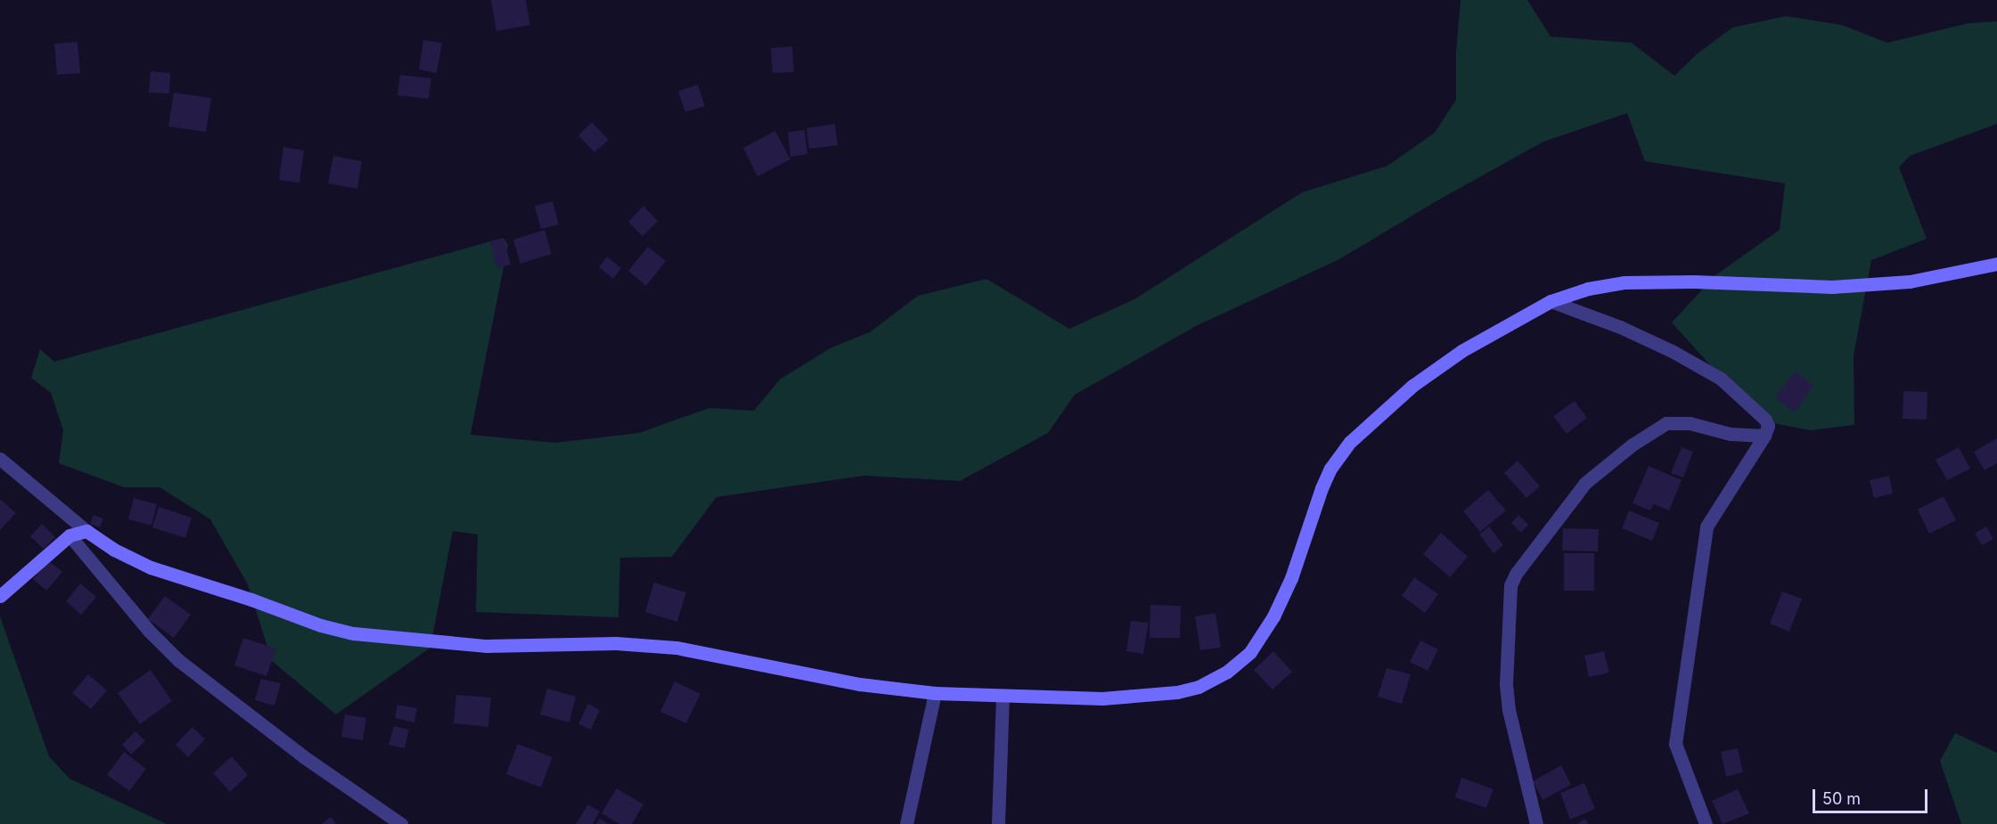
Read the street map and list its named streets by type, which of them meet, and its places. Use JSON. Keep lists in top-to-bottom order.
{
  "scale_bar": "50 m"
}
